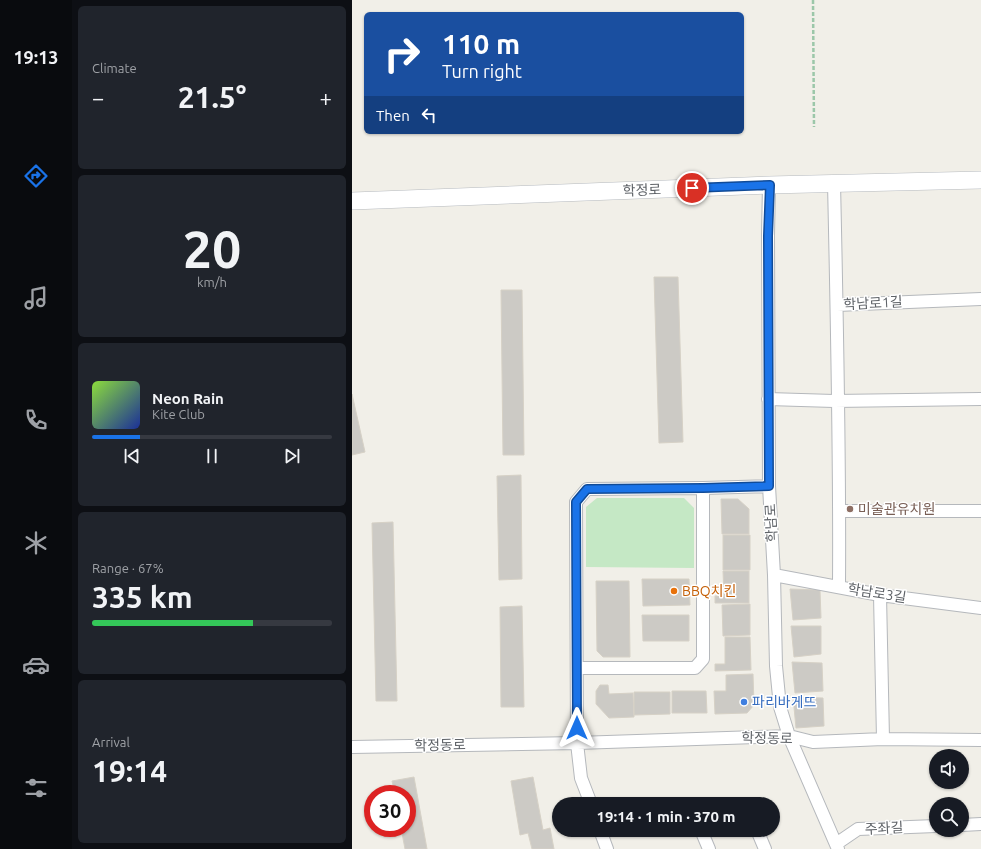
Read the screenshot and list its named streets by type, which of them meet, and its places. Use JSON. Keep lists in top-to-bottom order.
{
  "streets": {
    "main road": ["학정로"],
    "street": [
      "학남로1길",
      "학남로",
      "학남로3길",
      "학정동로",
      "주좌길"
    ]
  },
  "crossings": [
    ["학정로", "학남로"],
    ["학남로1길", "학남로3길"],
    ["학남로", "학남로3길"],
    ["학남로", "학정동로"],
    ["학남로", "주좌길"]
  ],
  "places": ["미술관유치원", "BBQ치킨", "파리바게뜨"],
  "page": {
    "tabs": "19:13",
    "tile": [
      "Climate",
      ["20", "km/h"],
      ["Range · 67%", "335 km"],
      ["Arrival", "19:14"]
    ],
    "turn": ["110 m", "Turn right"],
    "heat": ["−", "21.5°", "+"],
    "then": "Then",
    "song": ["Neon Rain", "Kite Club"],
    "limit": "30",
    "trip": "19:14 · 1 min · 370 m"
  }
}
